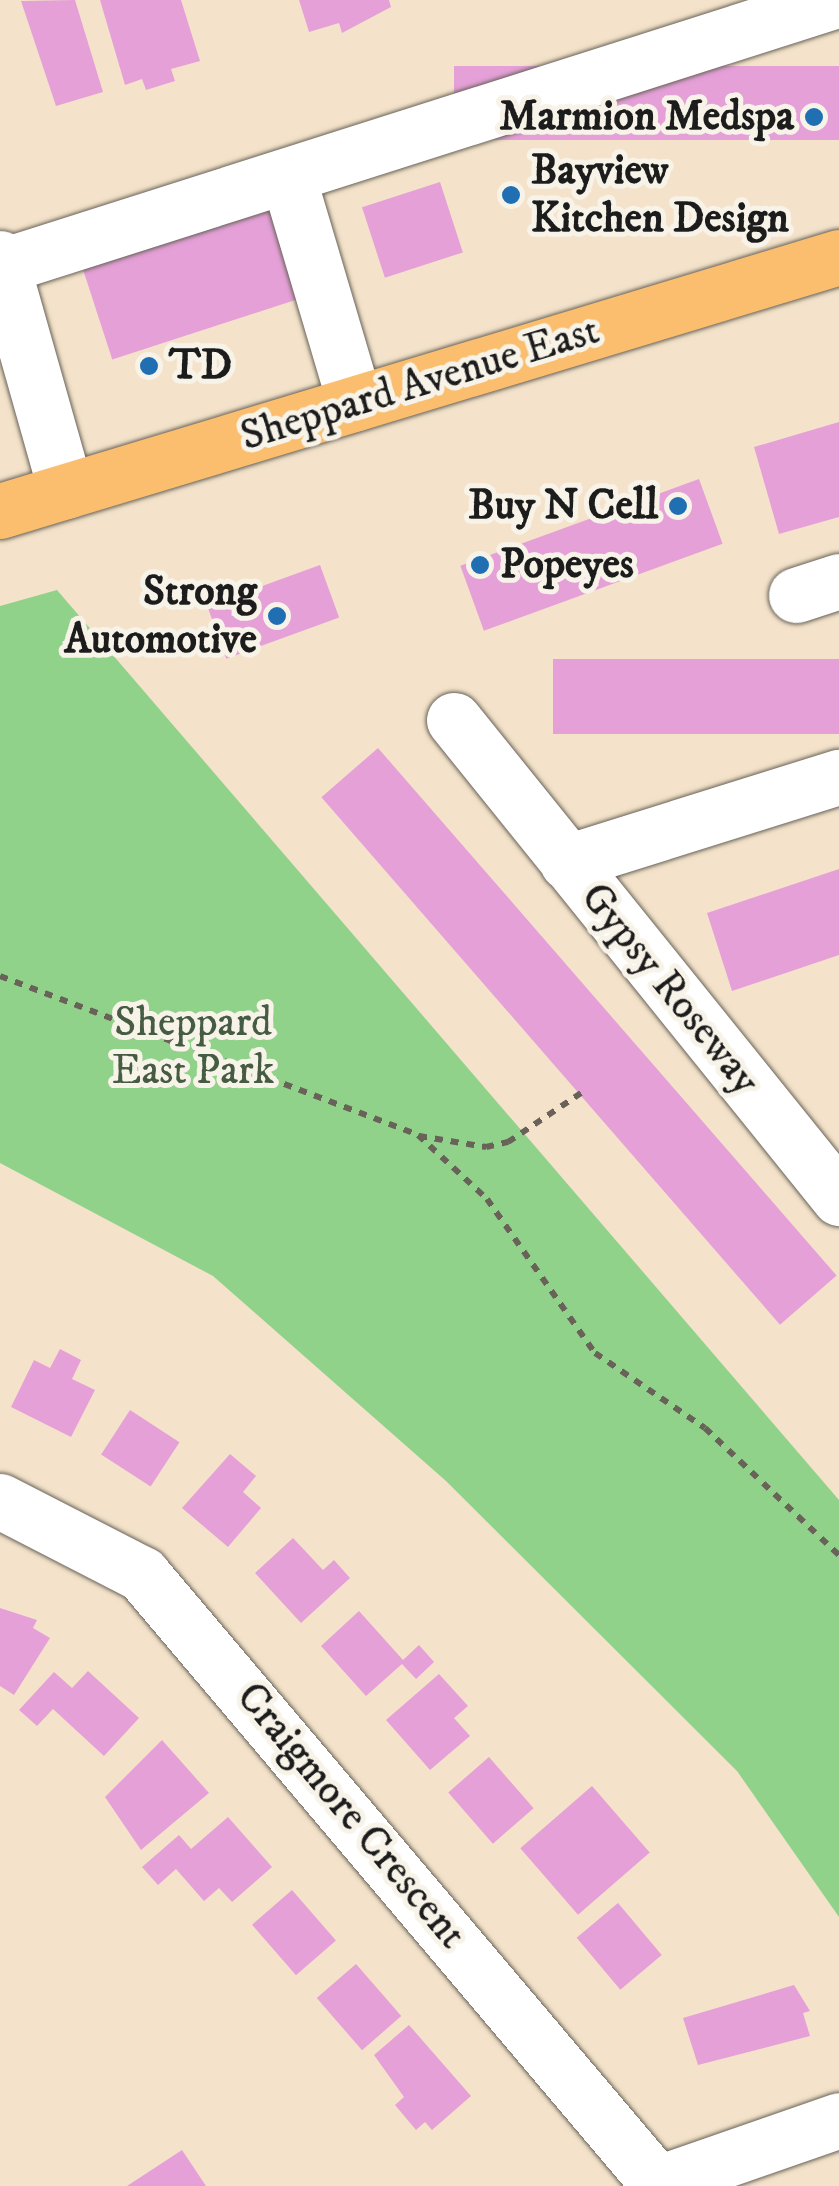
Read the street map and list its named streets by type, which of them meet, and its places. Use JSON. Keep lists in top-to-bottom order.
{
  "streets": {
    "main road": ["Sheppard Avenue East"],
    "street": ["Gypsy Roseway", "Craigmore Crescent"]
  },
  "parks": ["Sheppard East Park"],
  "places": [
    "Marmion Medspa",
    "Bayview Kitchen Design",
    "TD",
    "Buy N Cell",
    "Popeyes",
    "Strong Automotive"
  ]
}
